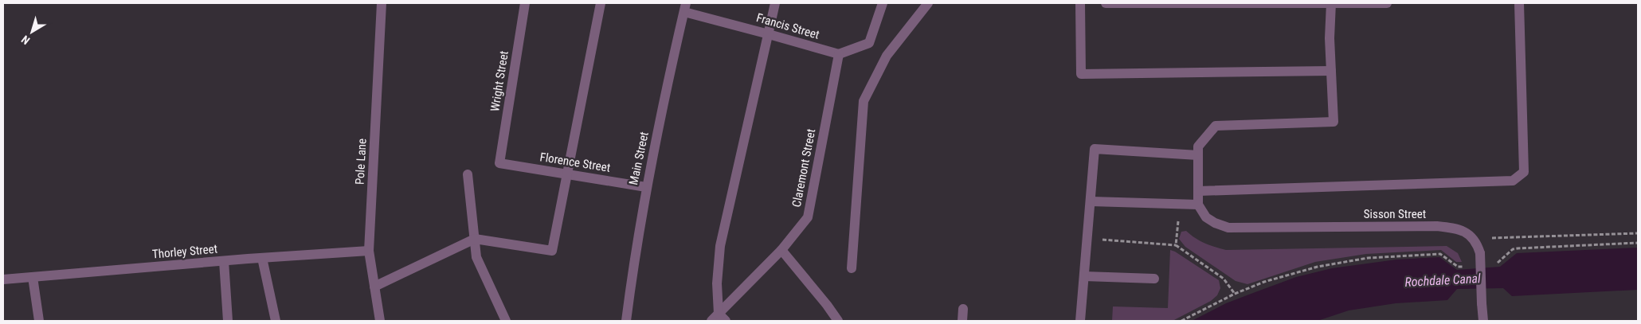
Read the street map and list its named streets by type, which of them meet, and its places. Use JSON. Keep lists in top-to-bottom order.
{
  "streets": {
    "street": [
      "Francis Street",
      "Wright Street",
      "Main Street",
      "Pole Lane",
      "Florence Street",
      "Claremont Street",
      "Sisson Street",
      "Thorley Street"
    ]
  },
  "crossings": [
    ["Francis Street", "Main Street"],
    ["Francis Street", "Claremont Street"],
    ["Wright Street", "Florence Street"],
    ["Main Street", "Florence Street"],
    ["Pole Lane", "Thorley Street"]
  ],
  "water": ["Rochdale Canal"],
  "north": "bottom left"
}
